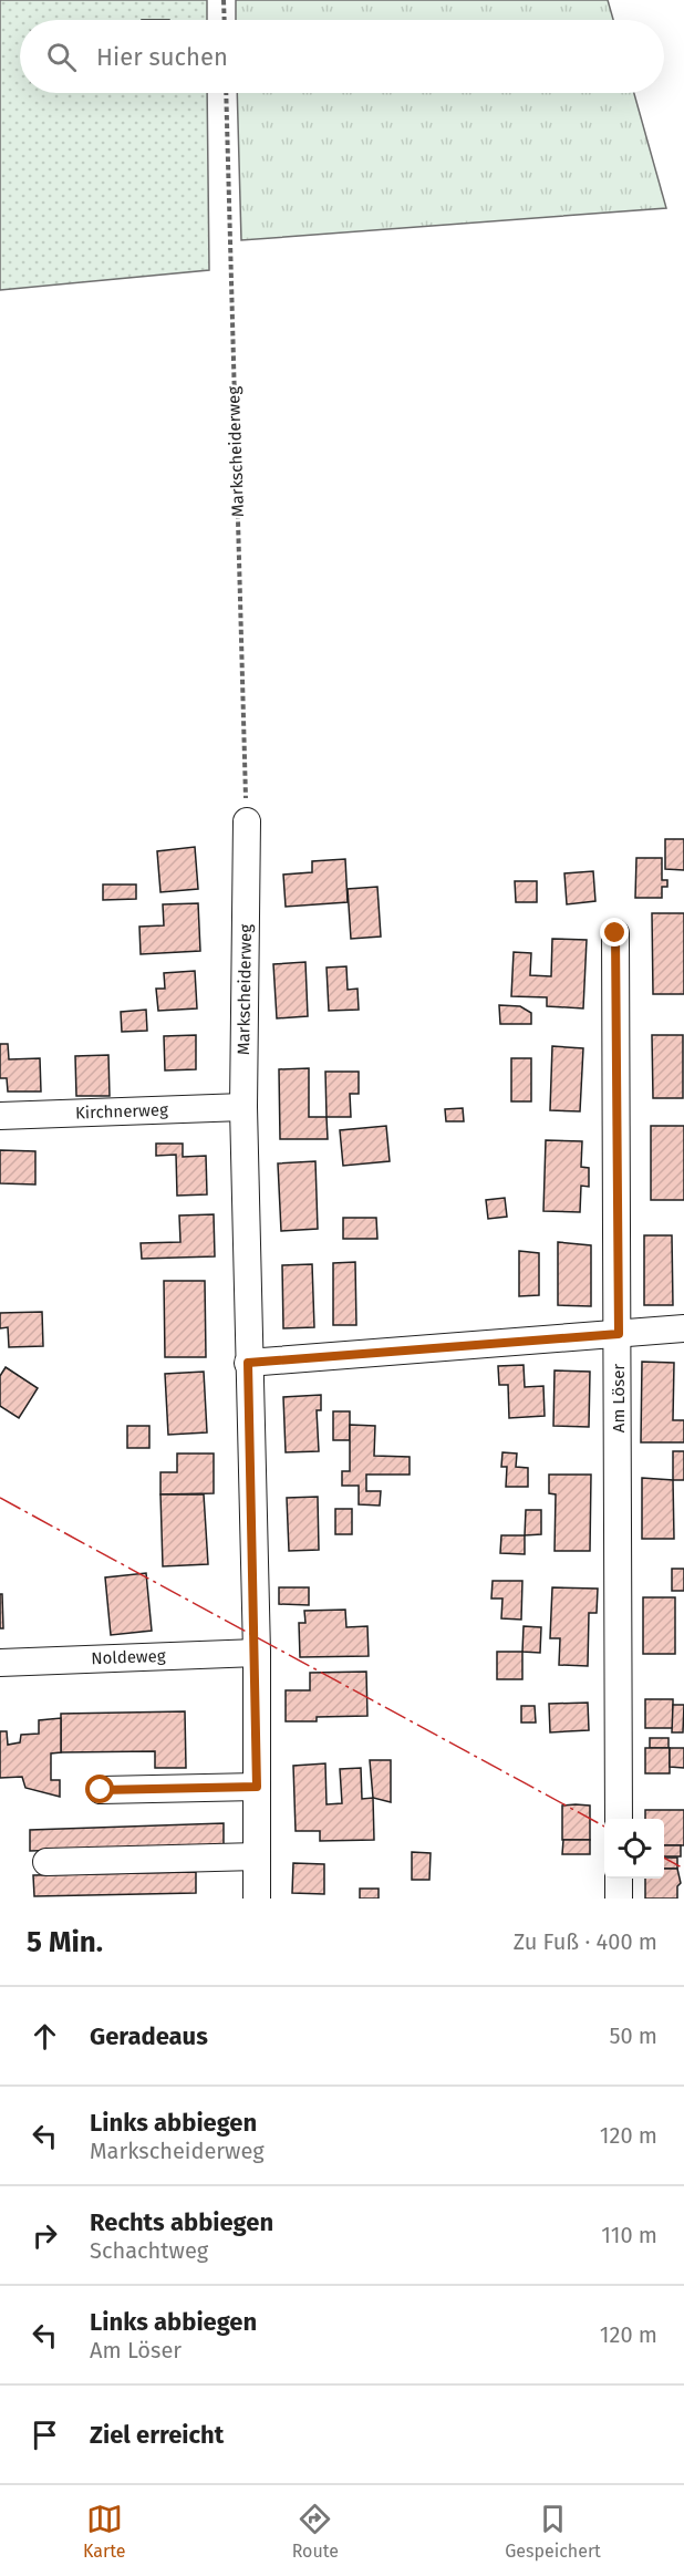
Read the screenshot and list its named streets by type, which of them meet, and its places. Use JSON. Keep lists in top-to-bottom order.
{
  "streets": {
    "street": [
      "Markscheiderweg",
      "Kirchnerweg",
      "Am Löser",
      "Noldeweg"
    ]
  },
  "crossings": [
    ["Markscheiderweg", "Kirchnerweg"],
    ["Markscheiderweg", "Noldeweg"]
  ],
  "page": {
    "search": "Hier suchen",
    "heading": ["5 Min.", "Zu Fuß · 400 m"],
    "list": [
      ["Geradeaus", "50 m"],
      ["Links abbiegen", "Markscheiderweg", "120 m"],
      ["Rechts abbiegen", "Schachtweg", "110 m"],
      ["Links abbiegen", "Am Löser", "120 m"],
      "Ziel erreicht"
    ],
    "nav": ["Karte", "Route", "Gespeichert"]
  }
}
